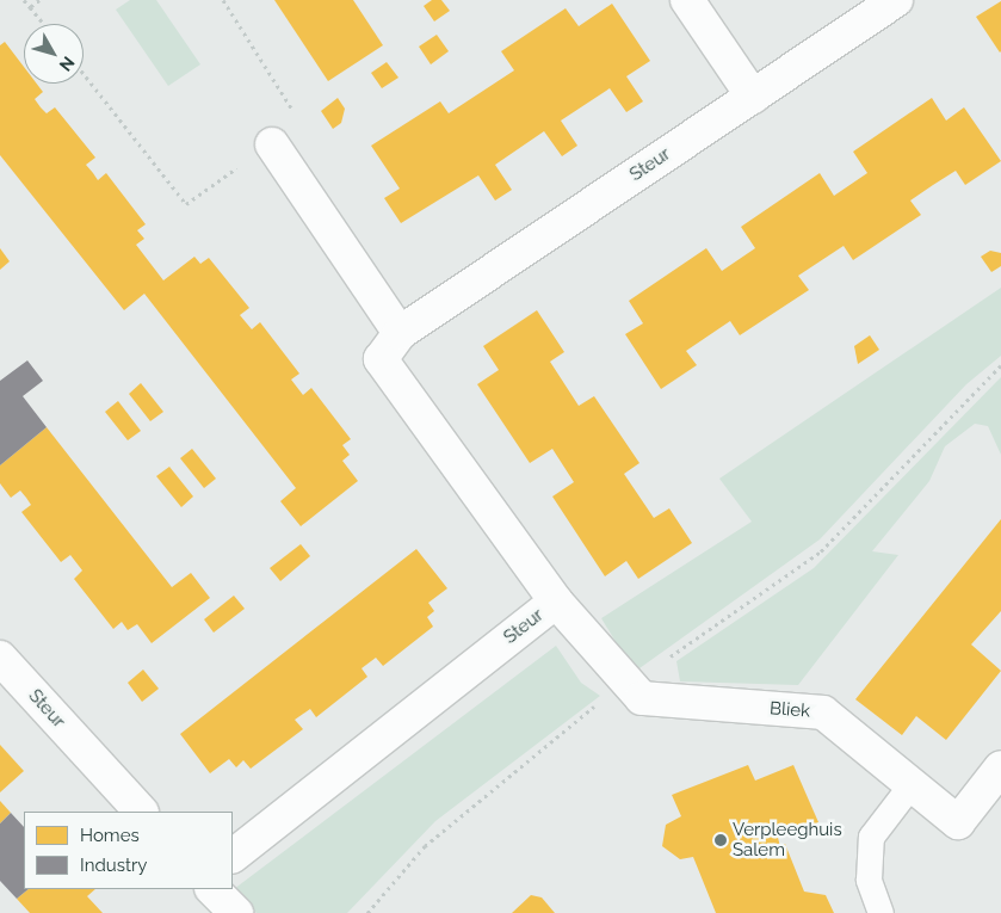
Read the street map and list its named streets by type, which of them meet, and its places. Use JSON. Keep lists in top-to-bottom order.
{
  "streets": {
    "street": ["Steur", "Bliek"]
  },
  "crossings": [
    ["Steur", "Bliek"]
  ],
  "places": ["Verpleeghuis Salem"],
  "legend": ["Homes", "Industry"],
  "north": "bottom right"
}
